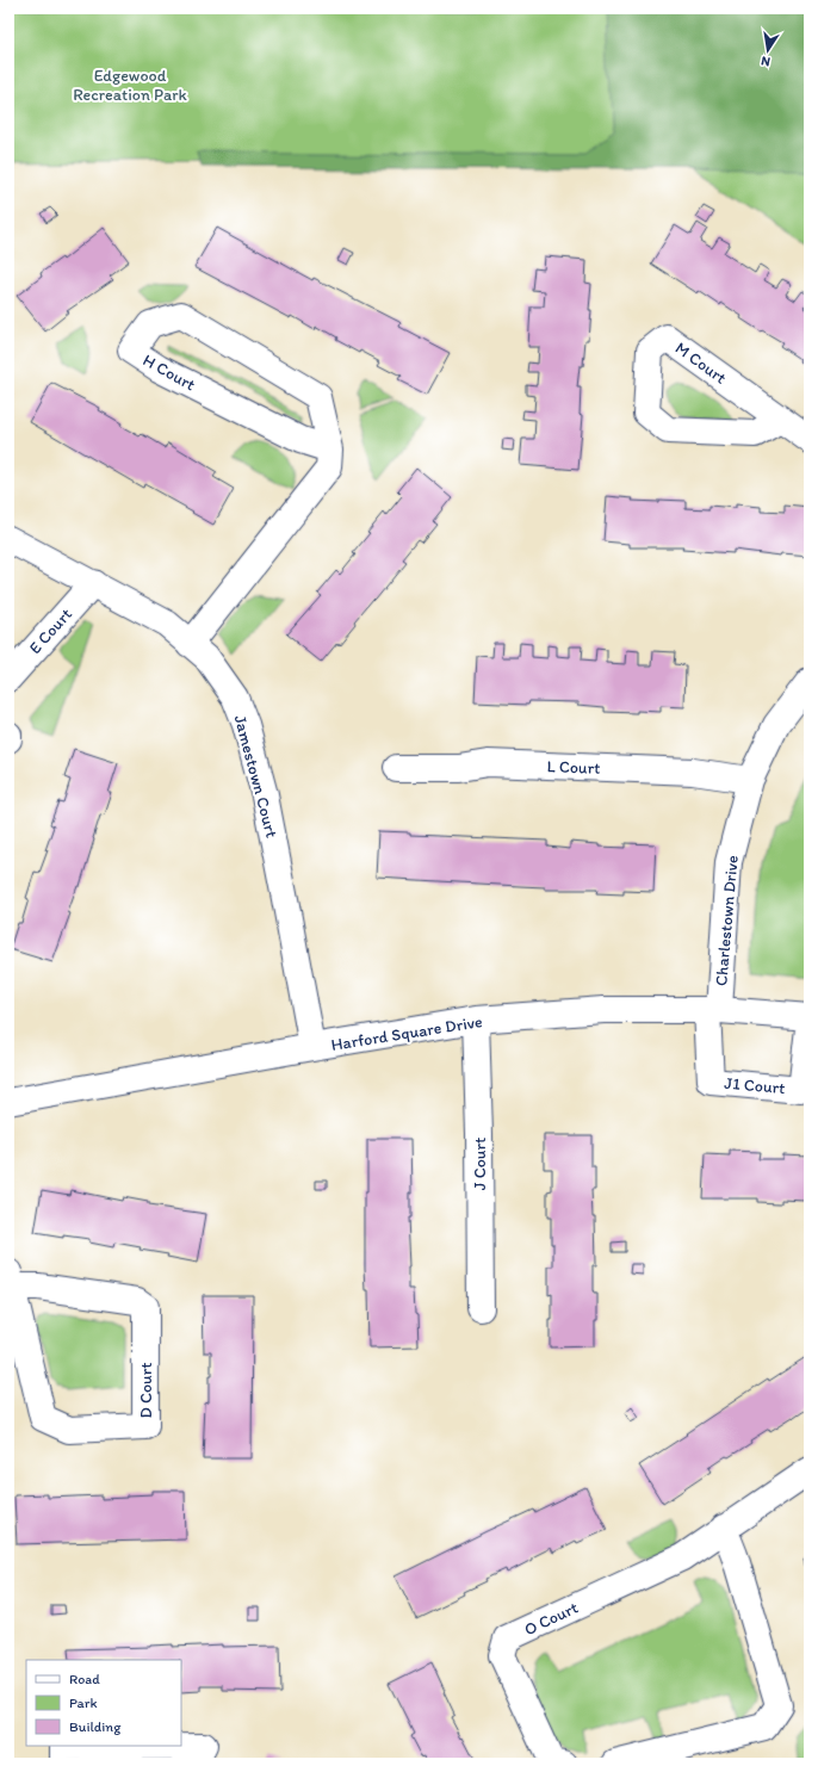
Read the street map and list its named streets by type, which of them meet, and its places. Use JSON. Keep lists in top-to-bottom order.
{
  "streets": {
    "street": [
      "M Court",
      "H Court",
      "E Court",
      "L Court",
      "Jamestown Court",
      "Charlestown Drive",
      "Harford Square Drive",
      "J1 Court",
      "J Court",
      "D Court",
      "O Court"
    ]
  },
  "crossings": [
    ["H Court", "Jamestown Court"],
    ["E Court", "Jamestown Court"],
    ["L Court", "Charlestown Drive"],
    ["Jamestown Court", "Harford Square Drive"],
    ["Charlestown Drive", "Harford Square Drive"],
    ["Charlestown Drive", "J1 Court"],
    ["Harford Square Drive", "J1 Court"],
    ["Harford Square Drive", "J Court"]
  ],
  "parks": ["Edgewood Recreation Park"],
  "legend": ["Road", "Park", "Building"],
  "north": "bottom"
}
